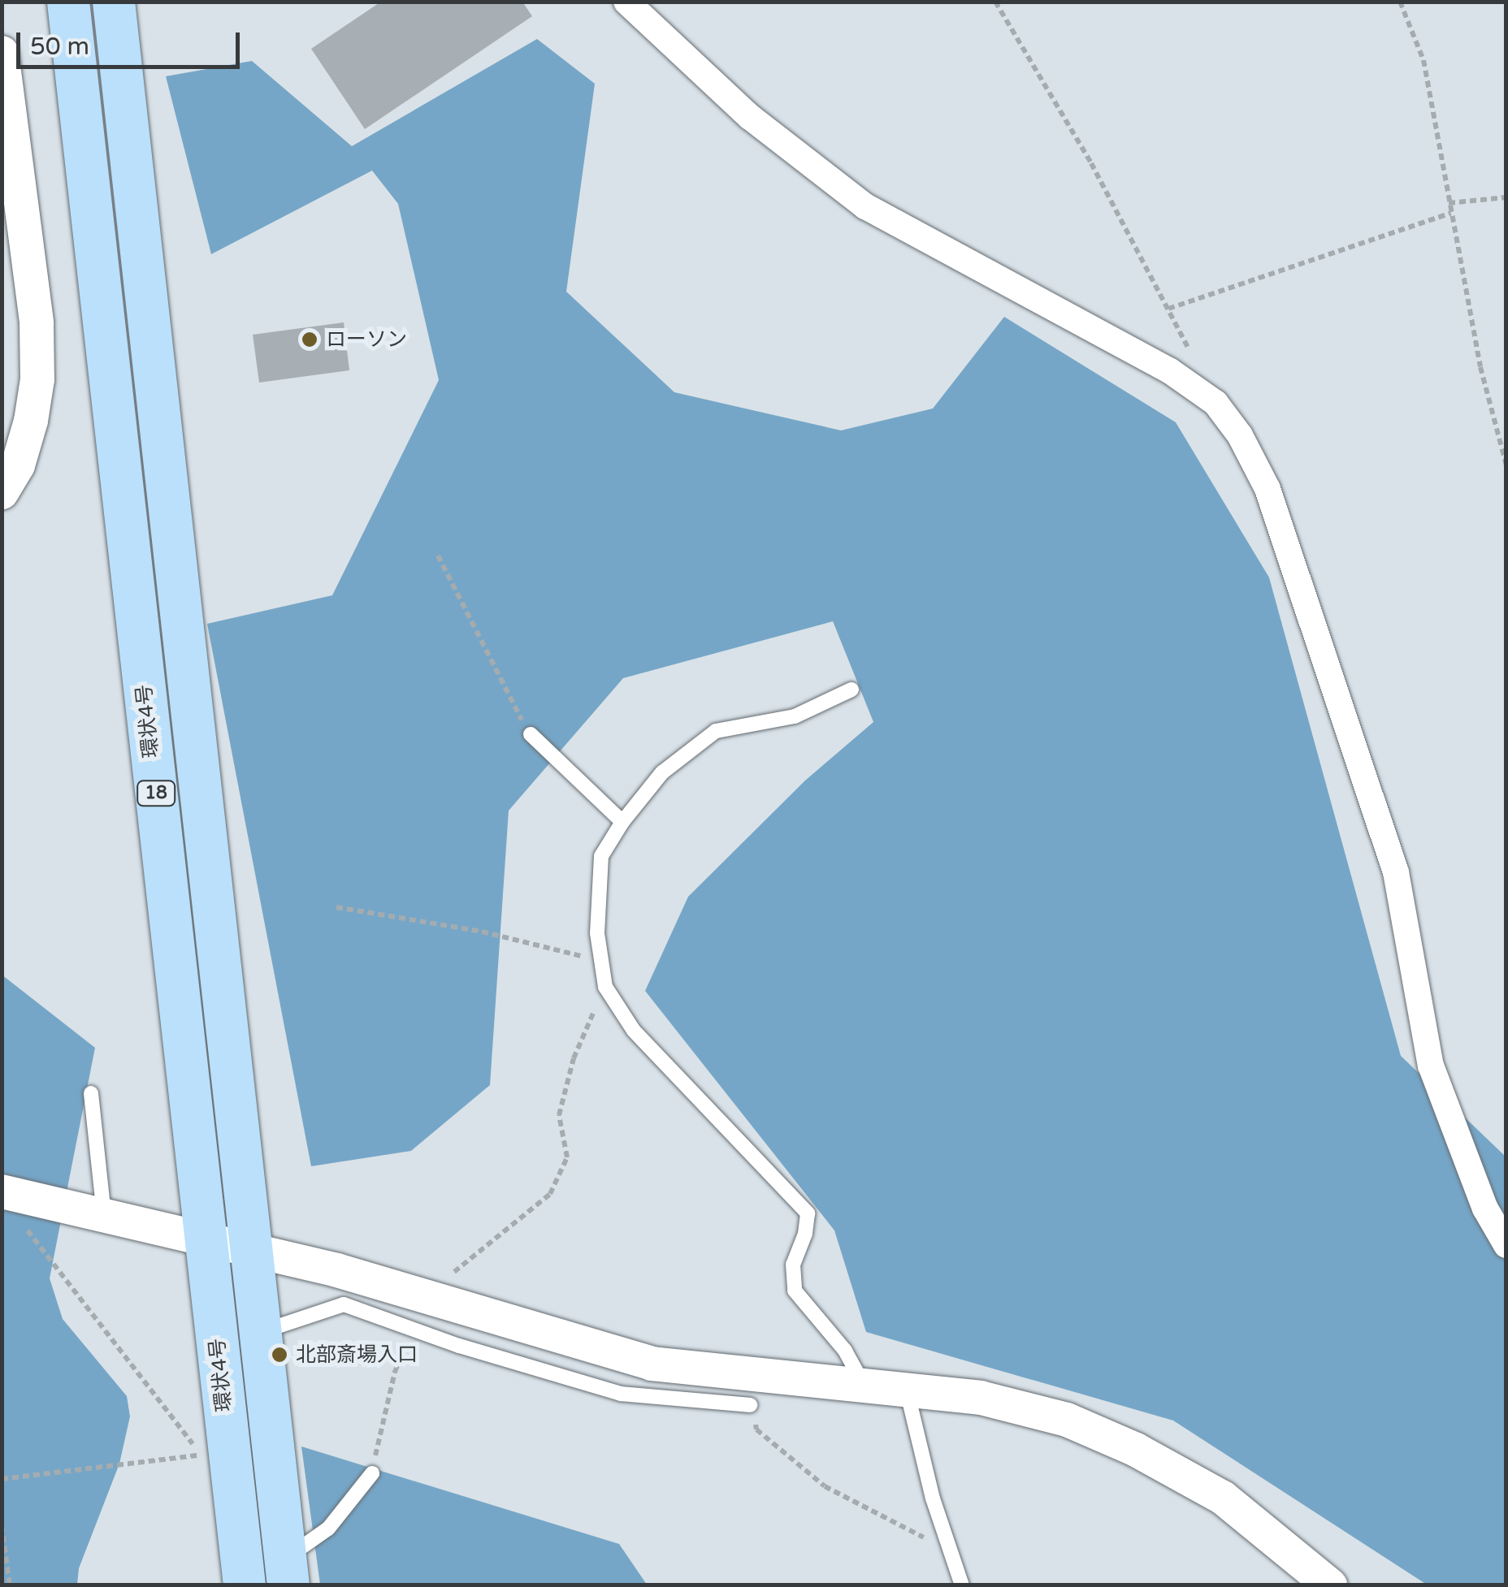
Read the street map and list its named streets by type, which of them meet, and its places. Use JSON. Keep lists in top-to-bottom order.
{
  "streets": {
    "main road": ["環状4号", "18"]
  },
  "places": ["ローソン", "北部斎場入口"],
  "scale_bar": "50 m"
}
